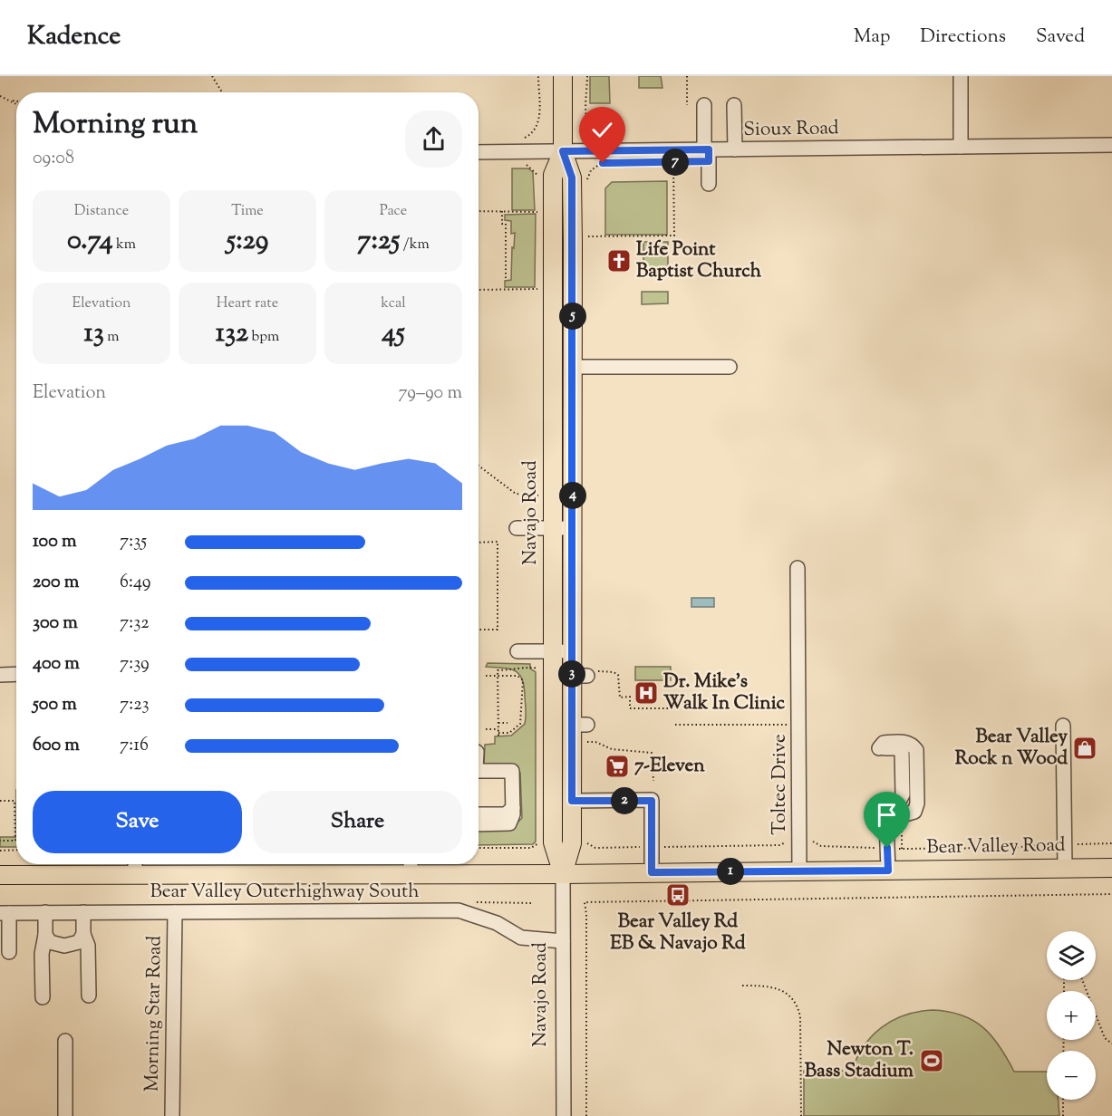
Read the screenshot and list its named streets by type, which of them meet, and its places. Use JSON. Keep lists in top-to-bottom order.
{
  "streets": {
    "main road": ["Navajo Road", "Bear Valley Road"],
    "street": [
      "Sioux Road",
      "Toltec Drive",
      "Bear Valley Outerhighway South",
      "Morning Star Road"
    ]
  },
  "crossings": [
    ["Sioux Road", "Navajo Road"],
    ["Navajo Road", "Bear Valley Road"],
    ["Navajo Road", "Bear Valley Outerhighway South"],
    ["Toltec Drive", "Bear Valley Road"],
    ["Bear Valley Outerhighway South", "Morning Star Road"]
  ],
  "places": {
    "church": ["Life Point Baptist Church"],
    "hospital": ["Dr. Mike's Walk In Clinic"],
    "shop": ["Bear Valley Rock n Wood"],
    "supermarket": ["7-Eleven"],
    "bus stop": ["Bear Valley Rd EB & Navajo Rd"],
    "sports": ["Newton T. Bass Stadium"]
  },
  "page": {
    "header": "Kadence",
    "nav": ["Map", "Directions", "Saved"],
    "heading": ["Morning run", "09:08"],
    "pins": [
      "7",
      "5",
      "4",
      "3",
      "2",
      "1"
    ],
    "stats": [
      ["Distance", "0.74 km"],
      ["Time", "5:29"],
      ["Pace", "7:25 /km"],
      ["Elevation", "13 m"],
      ["Heart rate", "132 bpm"],
      ["kcal", "45"]
    ],
    "chart": ["Elevation", "79–90 m"],
    "list": [
      {
        "name": "100 m",
        "note": "7:35"
      },
      {
        "name": "200 m",
        "note": "6:49"
      },
      {
        "name": "300 m",
        "note": "7:32"
      },
      {
        "name": "400 m",
        "note": "7:39"
      },
      {
        "name": "500 m",
        "note": "7:23"
      },
      {
        "name": "600 m",
        "note": "7:16"
      }
    ],
    "buttons": ["Save", "Share"],
    "map_buttons": ["+", "−"]
  }
}
